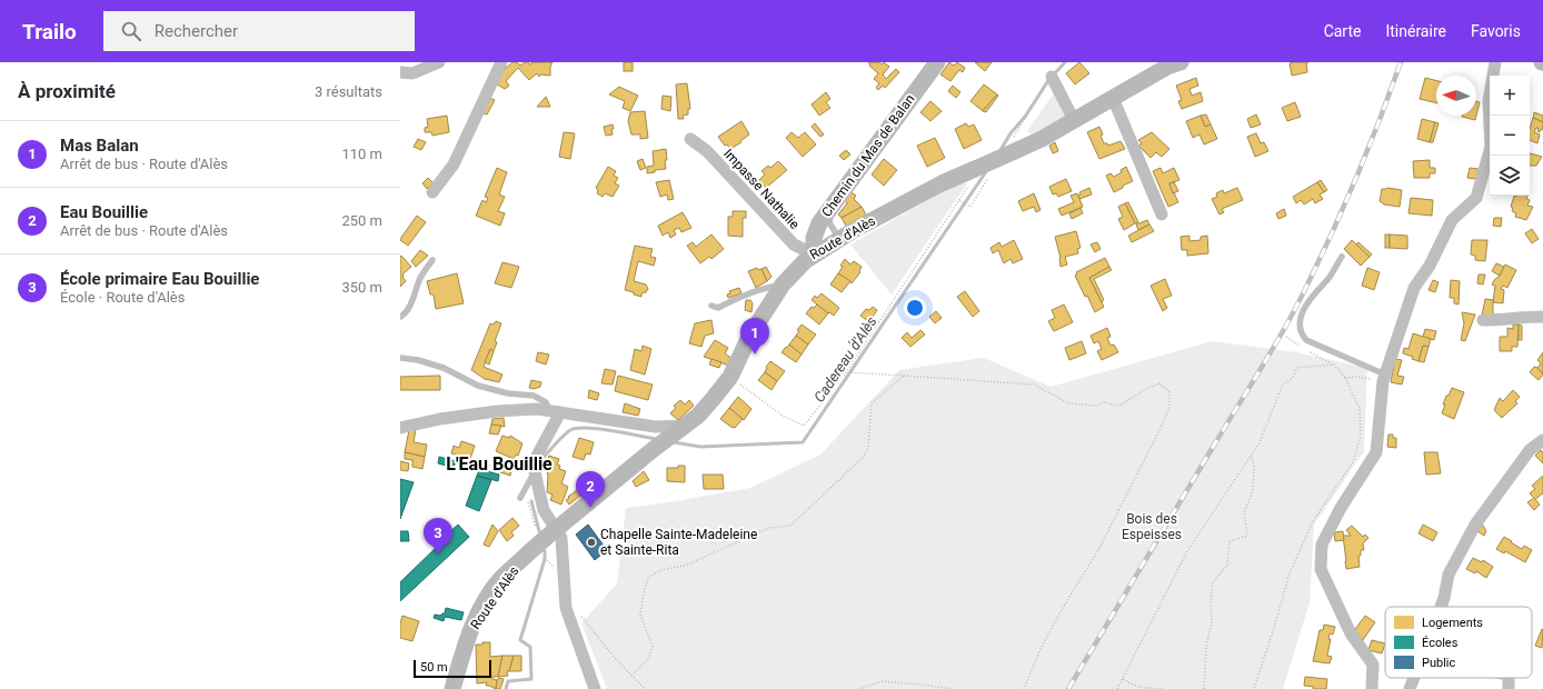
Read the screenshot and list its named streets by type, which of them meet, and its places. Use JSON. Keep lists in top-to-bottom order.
{
  "streets": {
    "main road": ["Chemin du Mas de Balan", "Route d'Alès"],
    "street": ["Impasse Nathalie"]
  },
  "crossings": [
    ["Chemin du Mas de Balan", "Impasse Nathalie"],
    ["Chemin du Mas de Balan", "Route d'Alès"],
    ["Impasse Nathalie", "Route d'Alès"]
  ],
  "districts": ["L'Eau Bouillie"],
  "water": ["Cadereau d'Alès"],
  "parks": ["Bois des Espeisses"],
  "places": ["Chapelle Sainte-Madeleine et Sainte-Rita"],
  "legend": ["Logements", "Écoles", "Public"],
  "scale_bar": "50 m",
  "north": "left",
  "page": {
    "header": "Trailo",
    "search": "Rechercher",
    "nav": ["Carte", "Itinéraire", "Favoris"],
    "heading": ["À proximité", "3 résultats"],
    "map_buttons": ["+", "−"],
    "list": [
      {
        "mark": "1",
        "name": "Mas Balan",
        "note": "Arrêt de bus · Route d'Alès",
        "value": "110 m"
      },
      {
        "mark": "2",
        "name": "Eau Bouillie",
        "note": "Arrêt de bus · Route d'Alès",
        "value": "250 m"
      },
      {
        "mark": "3",
        "name": "École primaire Eau Bouillie",
        "note": "École · Route d'Alès",
        "value": "350 m"
      }
    ],
    "pins": ["1", "2", "3"],
    "scale": "50 m"
  }
}
